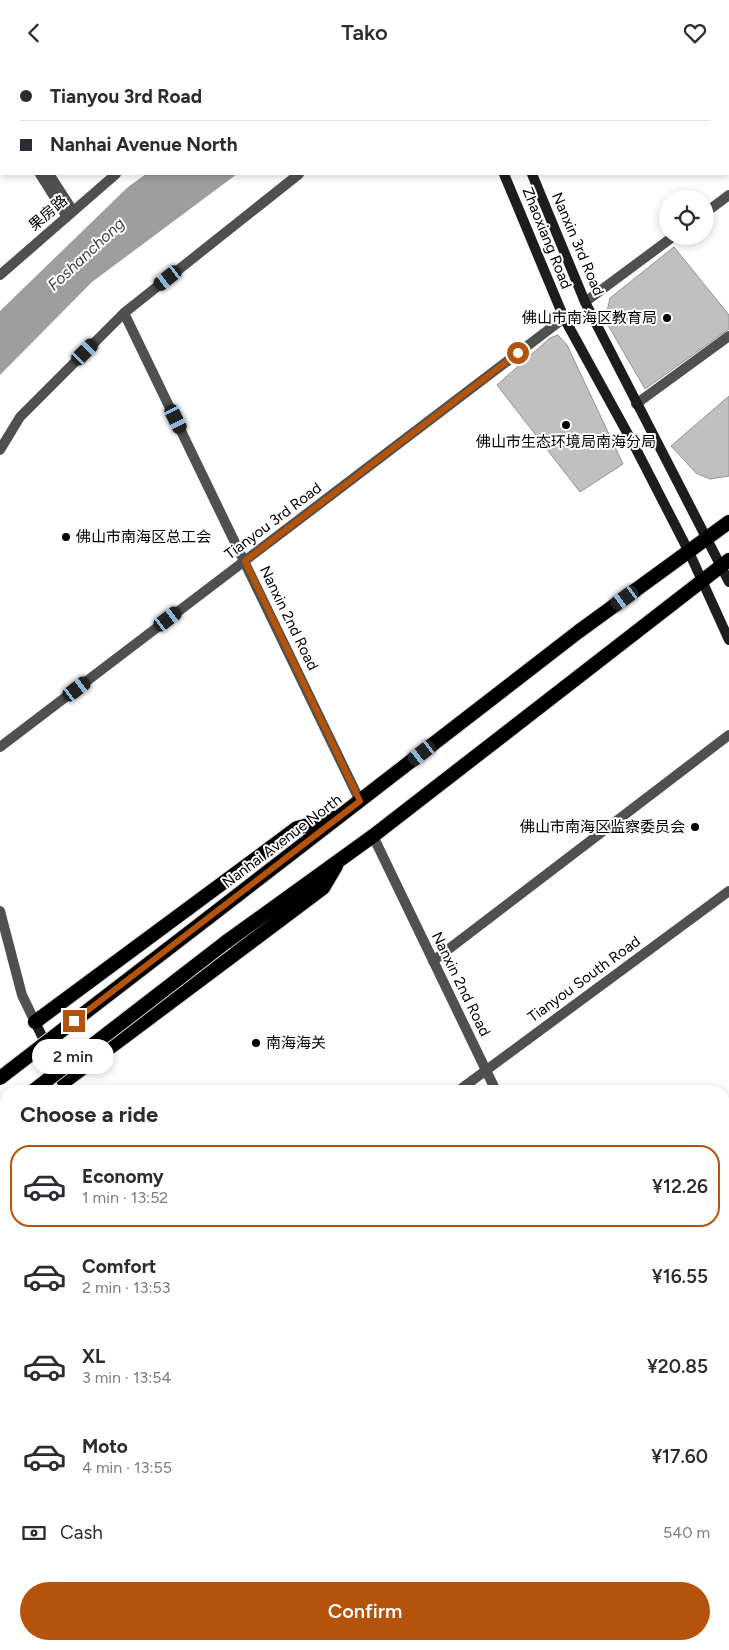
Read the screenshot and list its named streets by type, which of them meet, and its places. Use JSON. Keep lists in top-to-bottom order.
{
  "streets": {
    "highway": ["Nanhai Avenue North"],
    "main road": ["Zhaoxiang Road", "Nanxin 3rd Road"],
    "street": [
      "果房路",
      "Tianyou 3rd Road",
      "Nanxin 2nd Road",
      "Tianyou South Road"
    ]
  },
  "crossings": [
    ["Zhaoxiang Road", "Tianyou 3rd Road"],
    ["Zhaoxiang Road", "Nanhai Avenue North"],
    ["Nanxin 3rd Road", "Nanhai Avenue North"],
    ["Tianyou 3rd Road", "Nanxin 2nd Road"],
    ["Nanxin 2nd Road", "Nanhai Avenue North"],
    ["Nanxin 2nd Road", "Tianyou South Road"]
  ],
  "water": ["Foshanchong"],
  "places": [
    "佛山市南海区教育局",
    "佛山市生态环境局南海分局",
    "佛山市南海区总工会",
    "佛山市南海区监察委员会",
    "南海海关"
  ],
  "page": {
    "header": "Tako",
    "banner": ["Tianyou 3rd Road", "Nanhai Avenue North"],
    "bubble": "2 min",
    "heading": "Choose a ride",
    "list": [
      {
        "name": "Economy",
        "note": "1 min · 13:52",
        "value": "¥12.26"
      },
      {
        "name": "Comfort",
        "note": "2 min · 13:53",
        "value": "¥16.55"
      },
      {
        "name": "XL",
        "note": "3 min · 13:54",
        "value": "¥20.85"
      },
      {
        "name": "Moto",
        "note": "4 min · 13:55",
        "value": "¥17.60"
      }
    ],
    "pay": ["Cash", "540 m"],
    "buttons": "Confirm"
  }
}
